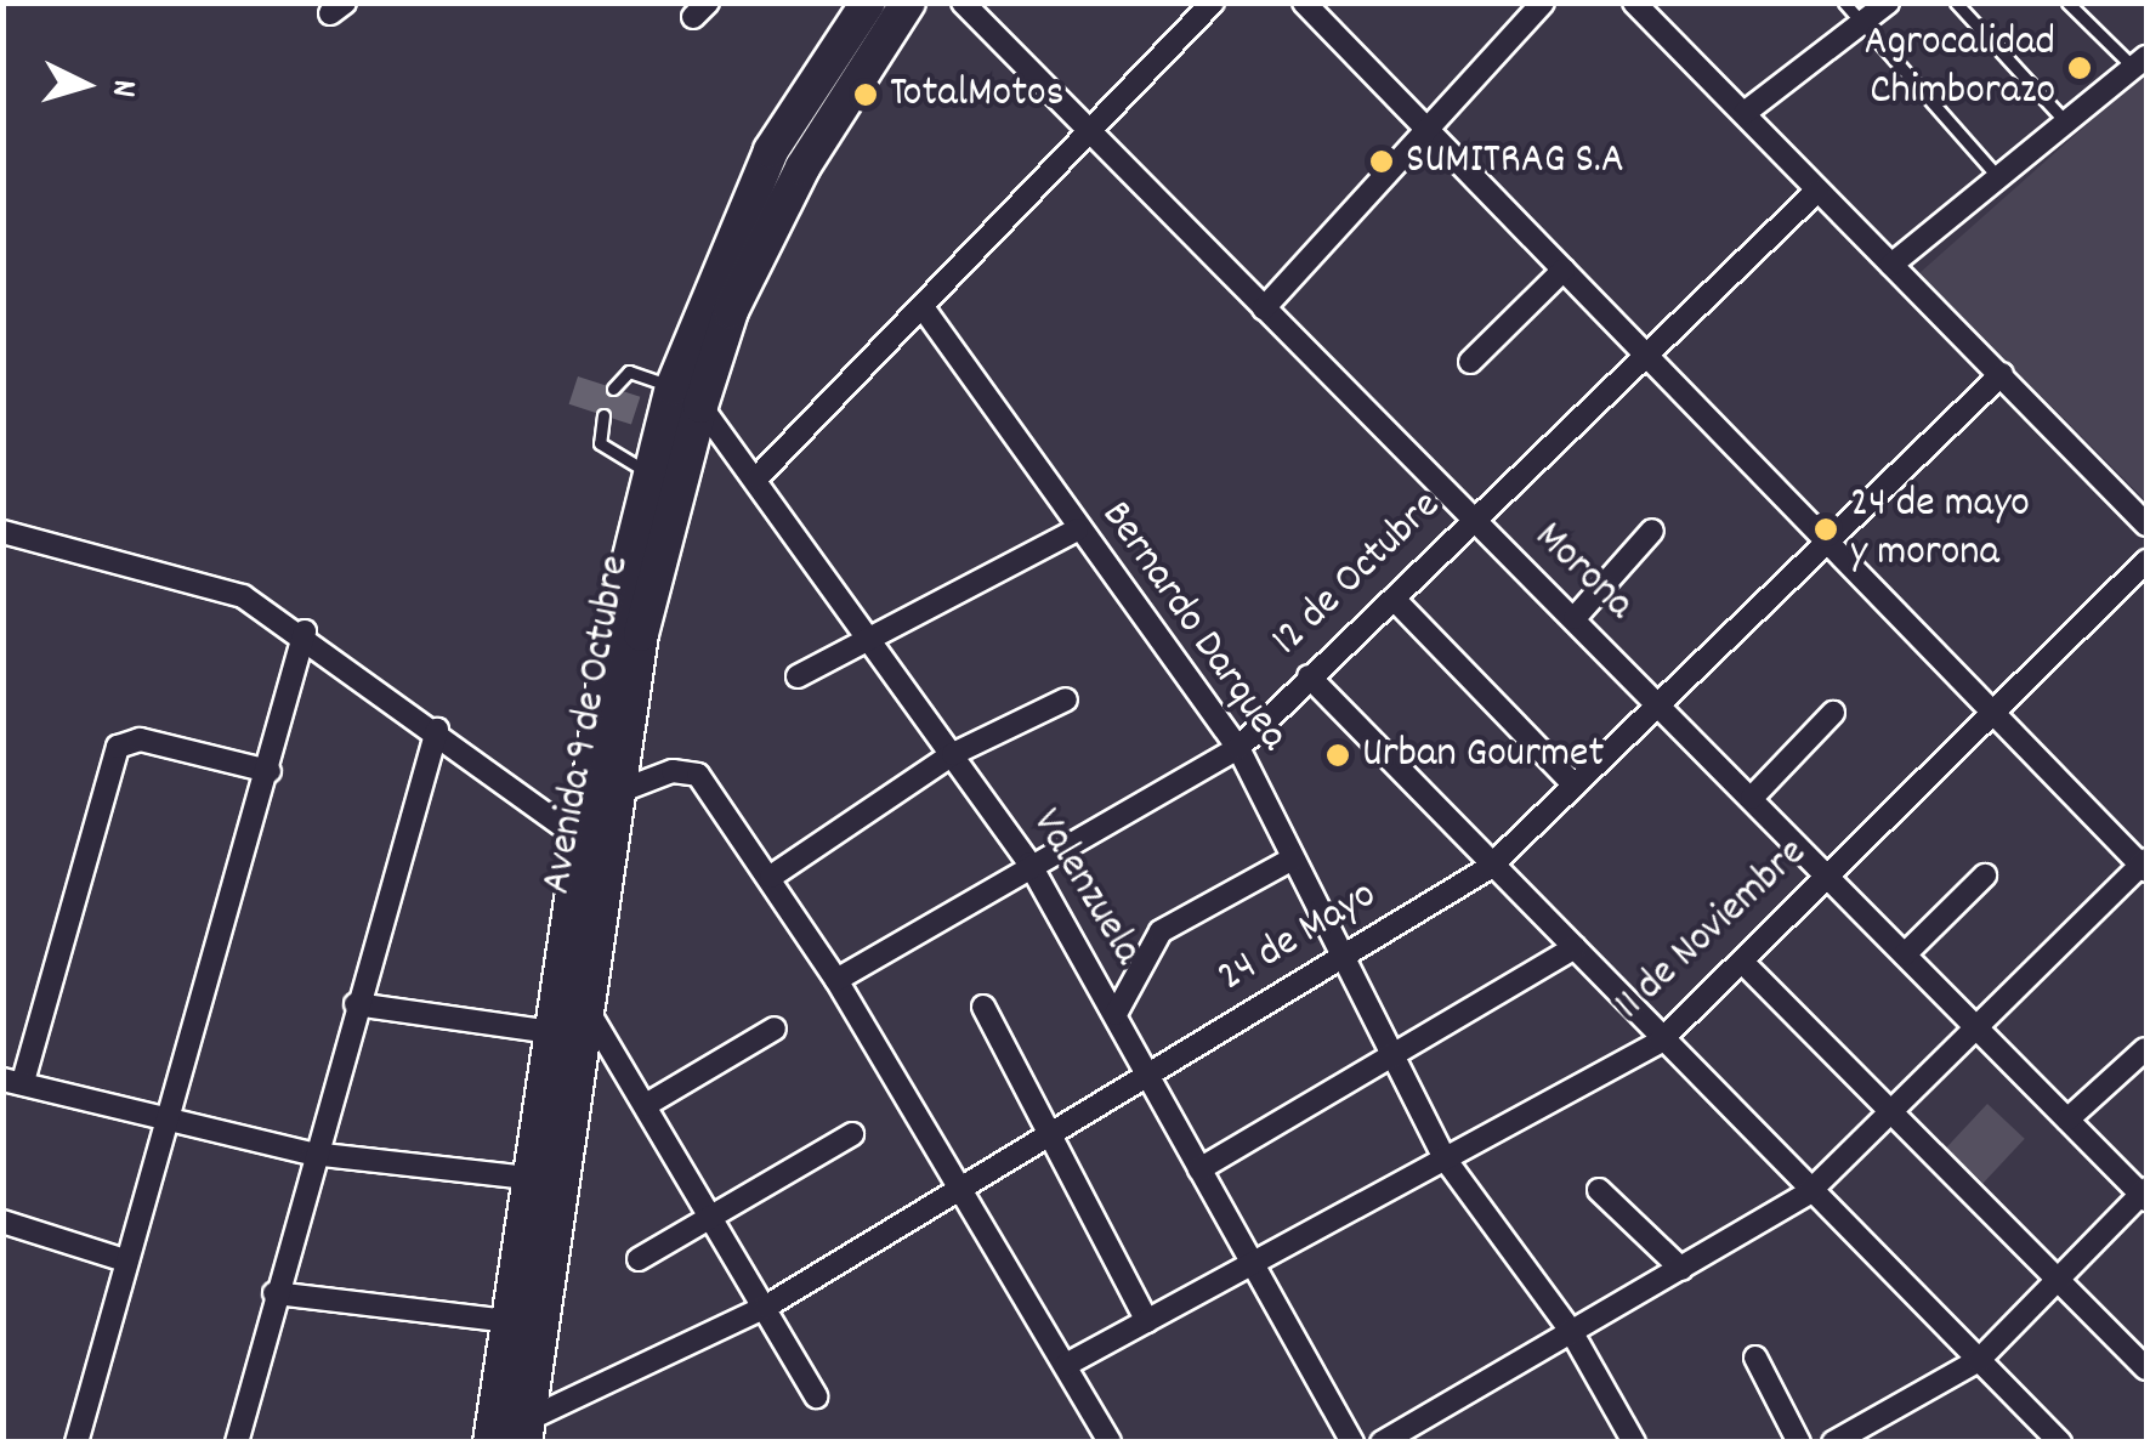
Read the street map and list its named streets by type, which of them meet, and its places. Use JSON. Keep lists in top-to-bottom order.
{
  "streets": {
    "main road": ["Avenida 9 de Octubre"],
    "street": [
      "Morona",
      "12 de Octubre",
      "Bernardo Darquea",
      "Valenzuela",
      "11 de Noviembre",
      "24 de Mayo"
    ]
  },
  "crossings": [
    ["Morona", "12 de Octubre"],
    ["Morona", "11 de Noviembre"],
    ["Morona", "24 de Mayo"],
    ["12 de Octubre", "Bernardo Darquea"],
    ["12 de Octubre", "Valenzuela"],
    ["Bernardo Darquea", "11 de Noviembre"],
    ["Bernardo Darquea", "24 de Mayo"],
    ["Avenida 9 de Octubre", "Valenzuela"],
    ["Avenida 9 de Octubre", "24 de Mayo"],
    ["Valenzuela", "11 de Noviembre"],
    ["Valenzuela", "24 de Mayo"]
  ],
  "places": [
    "Agrocalidad Chimborazo",
    "TotalMotos",
    "SUMITRAG S.A",
    "24 de mayo y morona",
    "Urban Gourmet"
  ],
  "north": "right"
}
